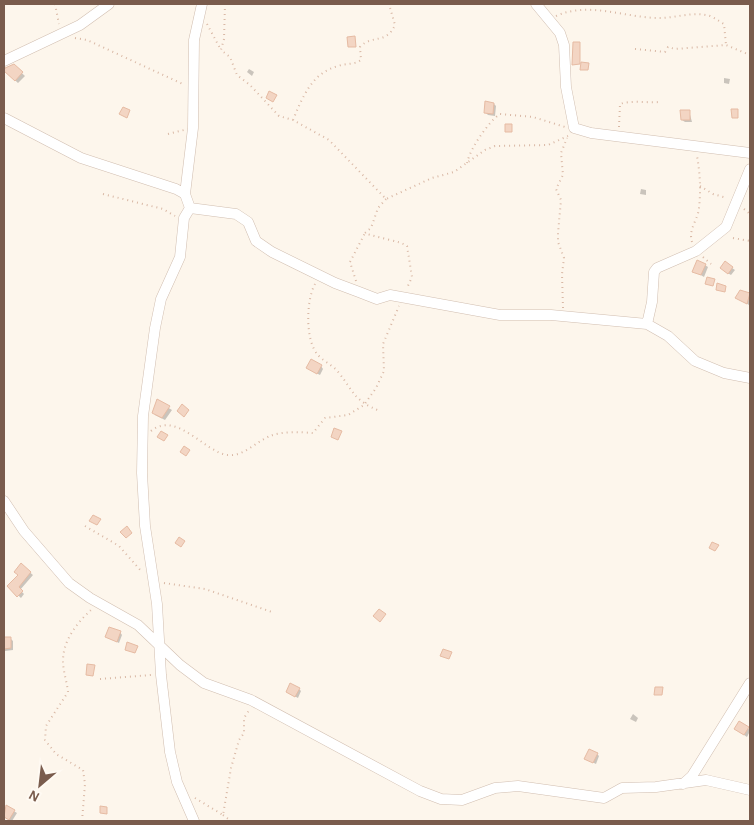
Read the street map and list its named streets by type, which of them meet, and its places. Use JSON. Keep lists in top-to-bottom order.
{
  "north": "bottom left"
}
